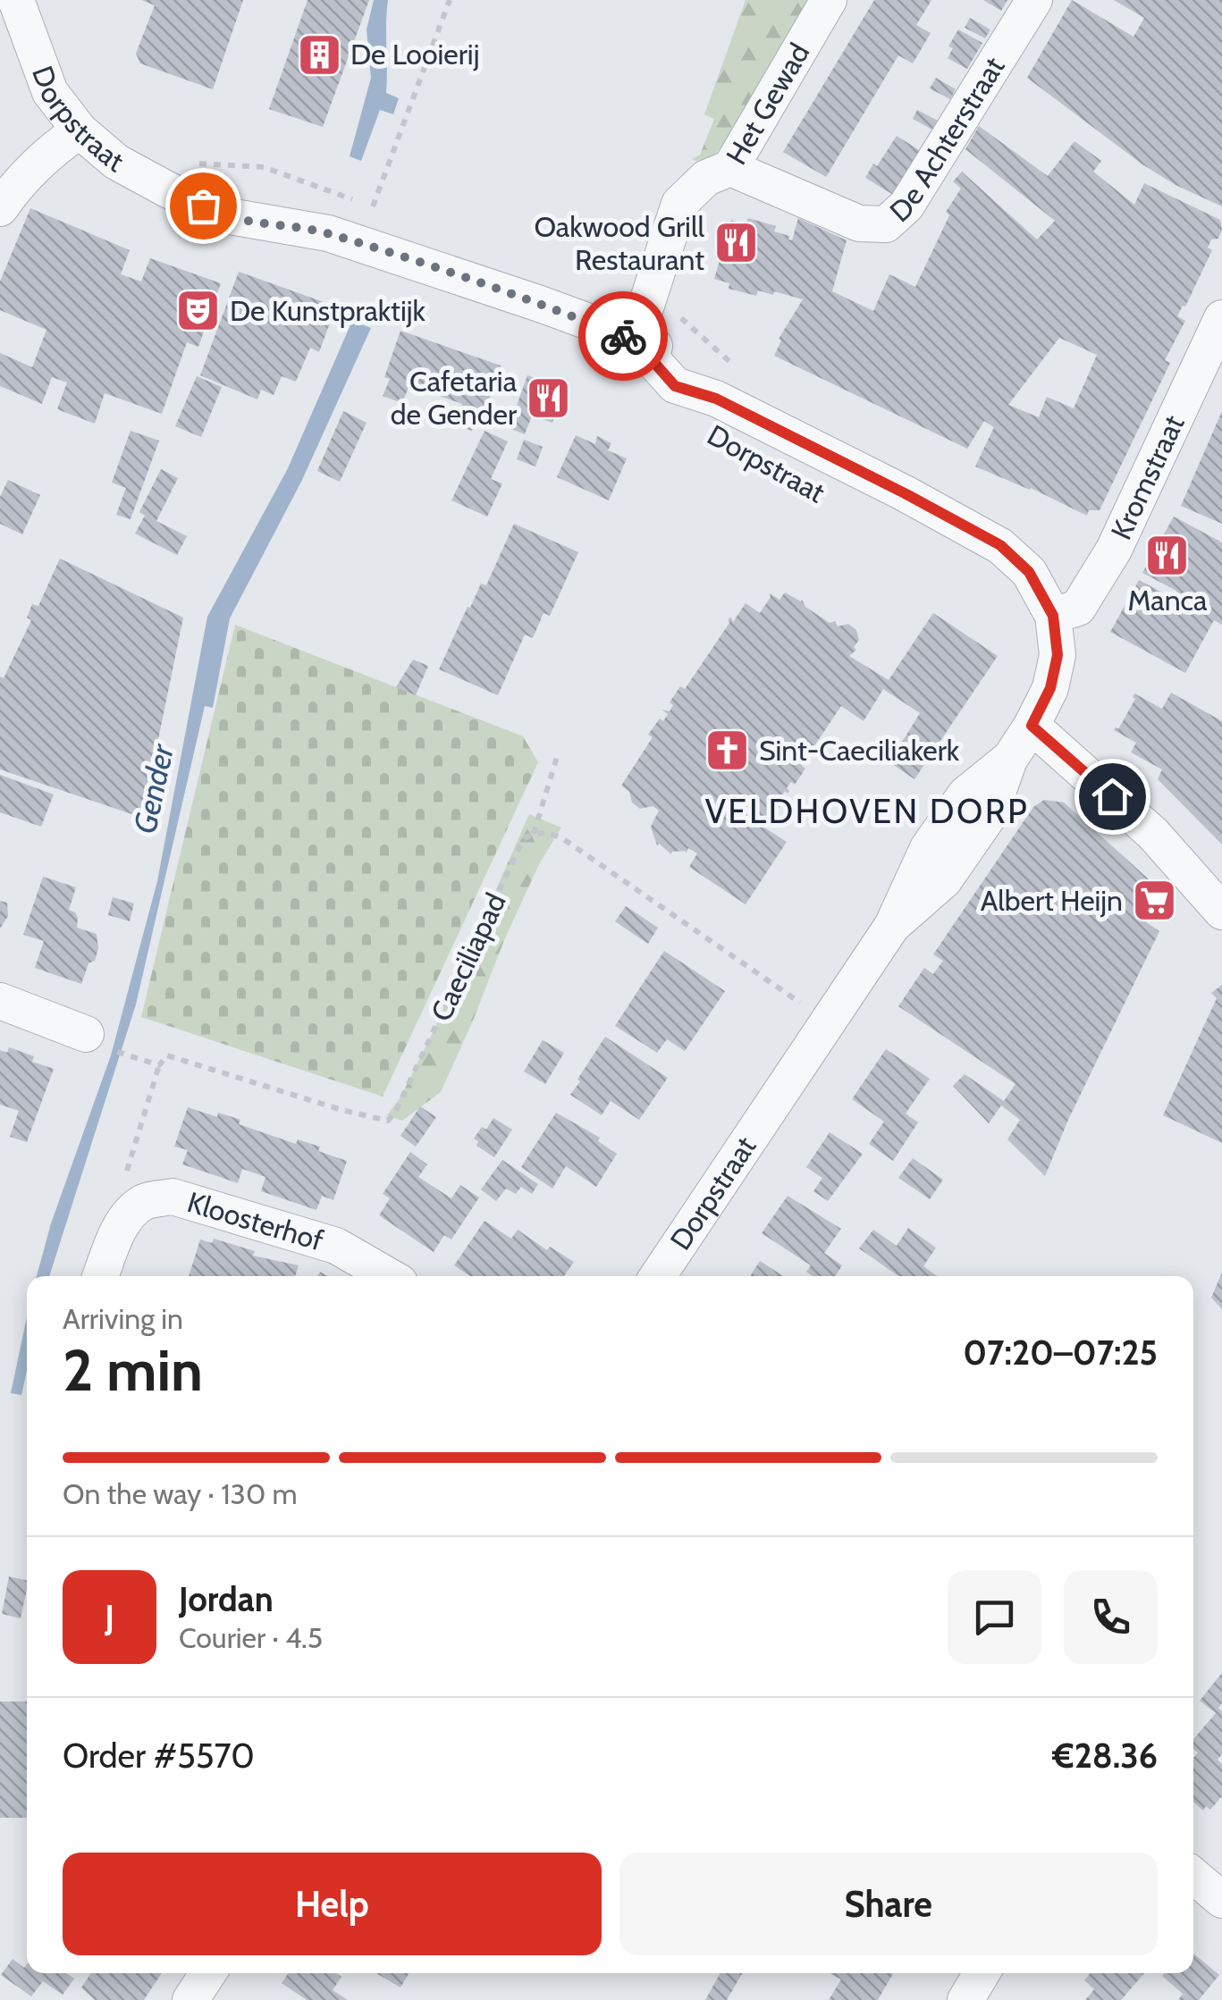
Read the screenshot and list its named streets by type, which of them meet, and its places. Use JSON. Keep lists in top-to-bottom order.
{
  "streets": {
    "street": [
      "Het Gewad",
      "Dorpstraat",
      "De Achterstraat",
      "Kromstraat",
      "Kloosterhof"
    ],
    "path": ["Caeciliapad"]
  },
  "crossings": [
    ["Het Gewad", "Dorpstraat"],
    ["Het Gewad", "De Achterstraat"],
    ["Dorpstraat", "Kromstraat"]
  ],
  "districts": ["VELDHOVEN DORP"],
  "water": ["Gender"],
  "places": {
    "building": ["De Looierij"],
    "restaurant": ["Oakwood Grill Restaurant", "Cafetaria de Gender", "Manca"],
    "theatre": ["De Kunstpraktijk"],
    "church": ["Sint-Caeciliakerk"],
    "supermarket": ["Albert Heijn"]
  },
  "page": {
    "heading": ["2 min", "Arriving in", "07:20–07:25"],
    "panel": [
      "Jordan",
      "Courier · 4.5",
      "Order #5570",
      "€28.36"
    ],
    "bar": "On the way · 130 m",
    "round": "J",
    "buttons": ["Help", "Share"]
  }
}
